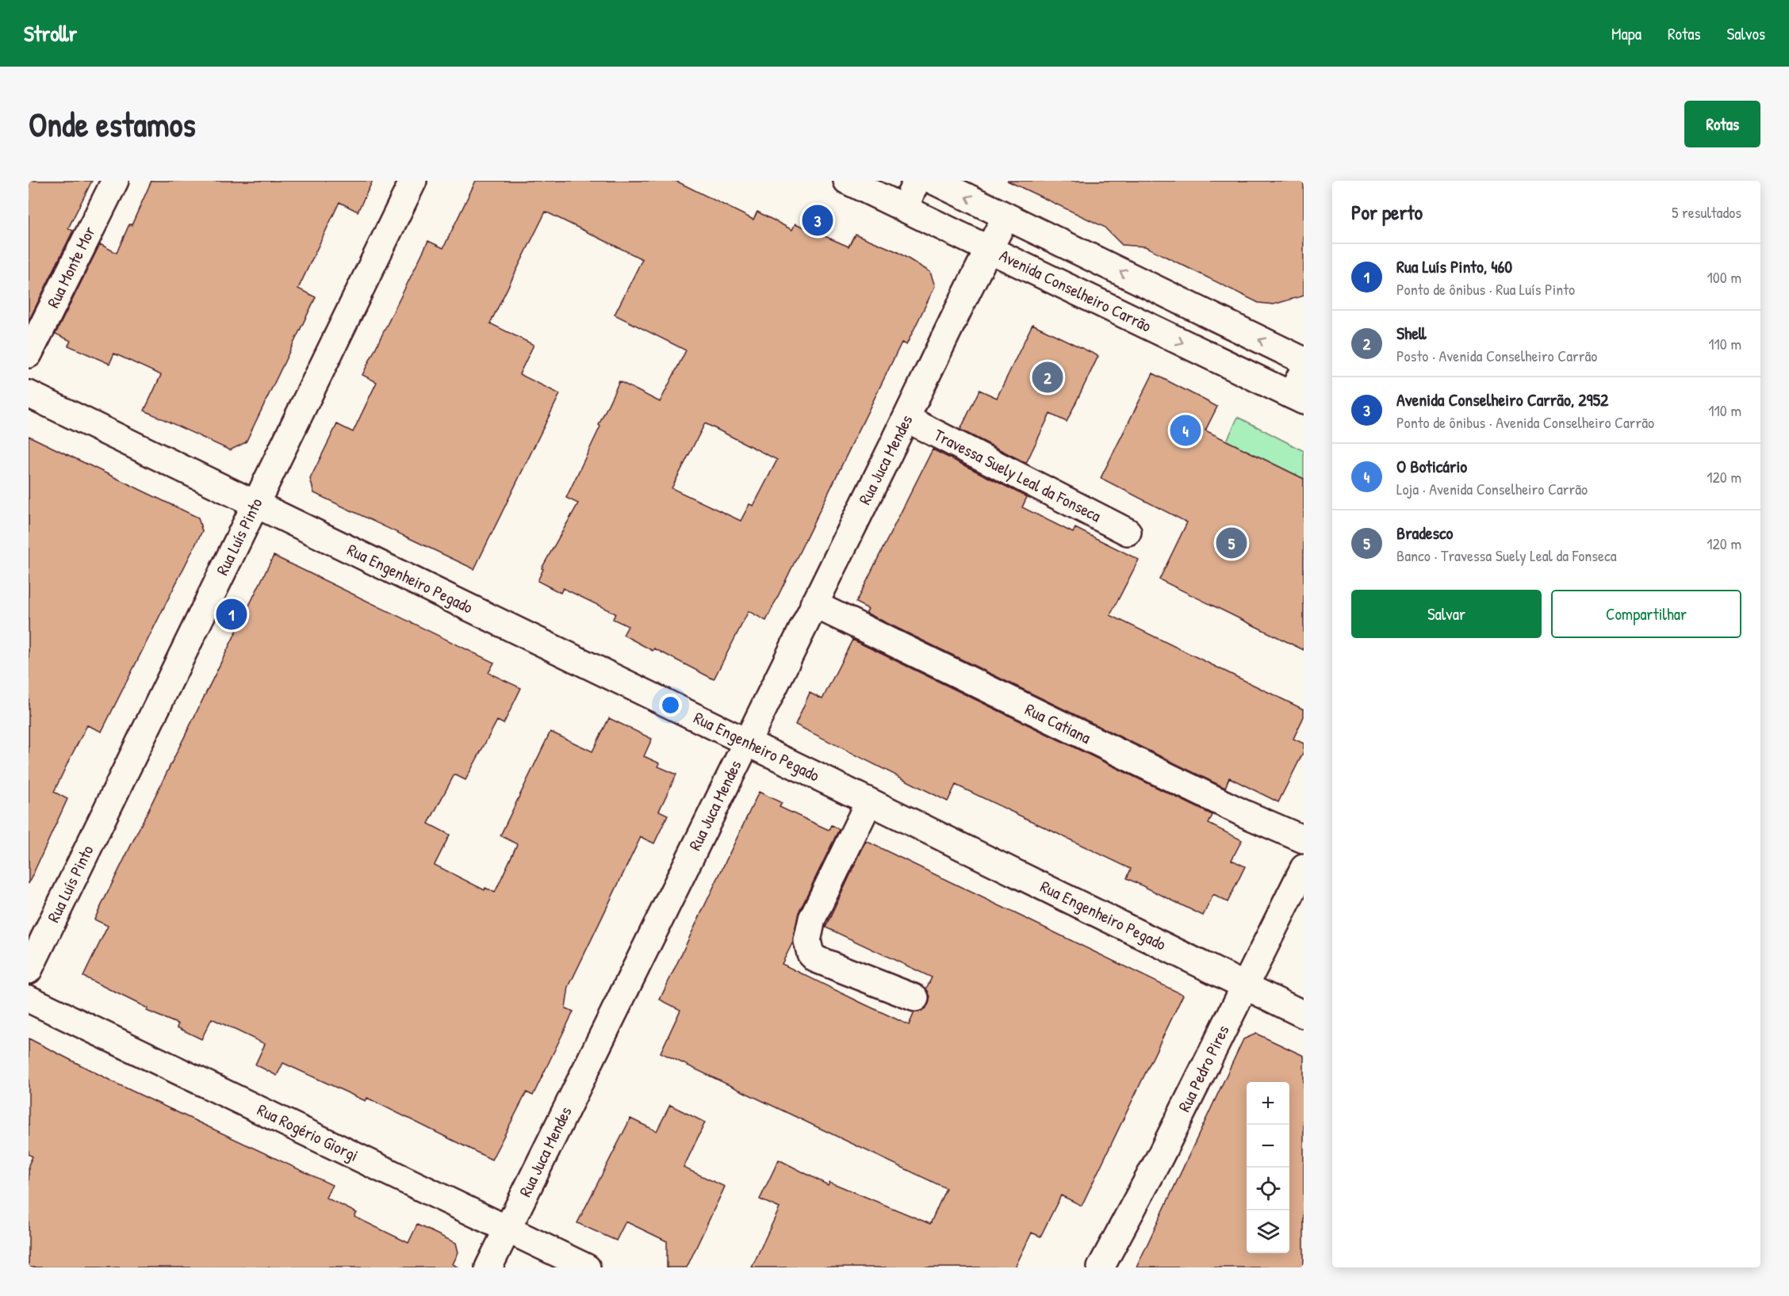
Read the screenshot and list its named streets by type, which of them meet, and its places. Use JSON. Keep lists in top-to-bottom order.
{
  "streets": {
    "street": [
      "Rua Monte Mor",
      "Avenida Conselheiro Carrão",
      "Rua Juca Mendes",
      "Travessa Suely Leal da Fonseca",
      "Rua Luís Pinto",
      "Rua Engenheiro Pegado",
      "Rua Catiana",
      "Rua Pedro Pires",
      "Rua Rogério Giorgi"
    ]
  },
  "crossings": [
    ["Avenida Conselheiro Carrão", "Rua Juca Mendes"],
    ["Rua Juca Mendes", "Travessa Suely Leal da Fonseca"],
    ["Rua Juca Mendes", "Rua Engenheiro Pegado"],
    ["Rua Juca Mendes", "Rua Catiana"],
    ["Rua Juca Mendes", "Rua Rogério Giorgi"],
    ["Rua Luís Pinto", "Rua Engenheiro Pegado"],
    ["Rua Engenheiro Pegado", "Rua Pedro Pires"]
  ],
  "page": {
    "header": "Strollr",
    "nav": ["Mapa", "Rotas", "Salvos"],
    "buttons": [
      "Rotas",
      ["Salvar", "Compartilhar"]
    ],
    "title": "Onde estamos",
    "heading": ["Por perto", "5 resultados"],
    "pins": [
      "3",
      "2",
      "4",
      "5",
      "1"
    ],
    "list": [
      {
        "mark": "1",
        "name": "Rua Luís Pinto, 460",
        "note": "Ponto de ônibus · Rua Luís Pinto",
        "value": "100 m"
      },
      {
        "mark": "2",
        "name": "Shell",
        "note": "Posto · Avenida Conselheiro Carrão",
        "value": "110 m"
      },
      {
        "mark": "3",
        "name": "Avenida Conselheiro Carrão, 2952",
        "note": "Ponto de ônibus · Avenida Conselheiro Carrão",
        "value": "110 m"
      },
      {
        "mark": "4",
        "name": "O Boticário",
        "note": "Loja · Avenida Conselheiro Carrão",
        "value": "120 m"
      },
      {
        "mark": "5",
        "name": "Bradesco",
        "note": "Banco · Travessa Suely Leal da Fonseca",
        "value": "120 m"
      }
    ],
    "map_buttons": ["+", "−"]
  }
}
